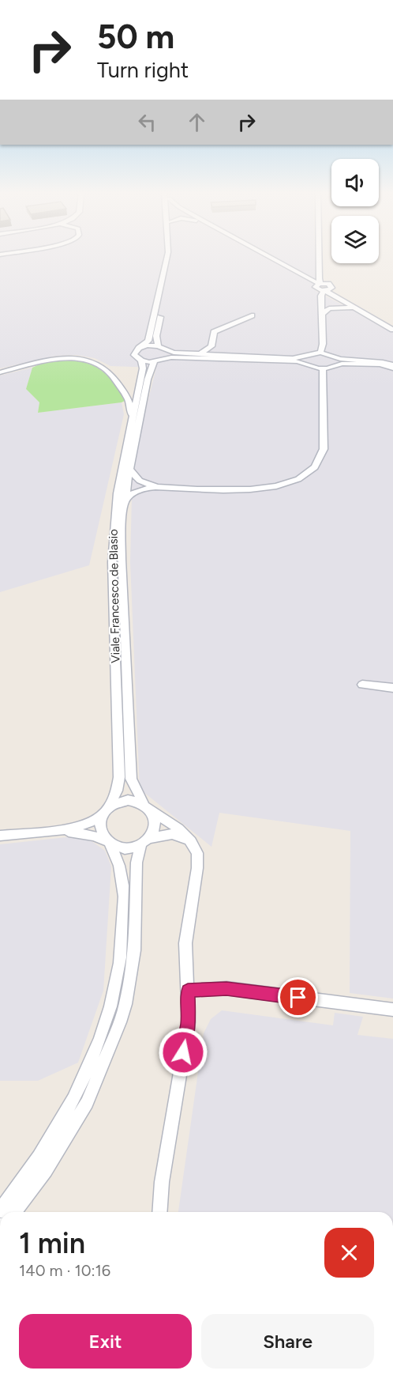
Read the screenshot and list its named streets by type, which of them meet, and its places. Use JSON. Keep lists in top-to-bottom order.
{
  "streets": {
    "street": ["Viale Francesco de Blasio"]
  },
  "page": {
    "turn": ["50 m", "Turn right"],
    "heading": ["1 min", "140 m · 10:16"],
    "buttons": ["Exit", "Share"]
  }
}
